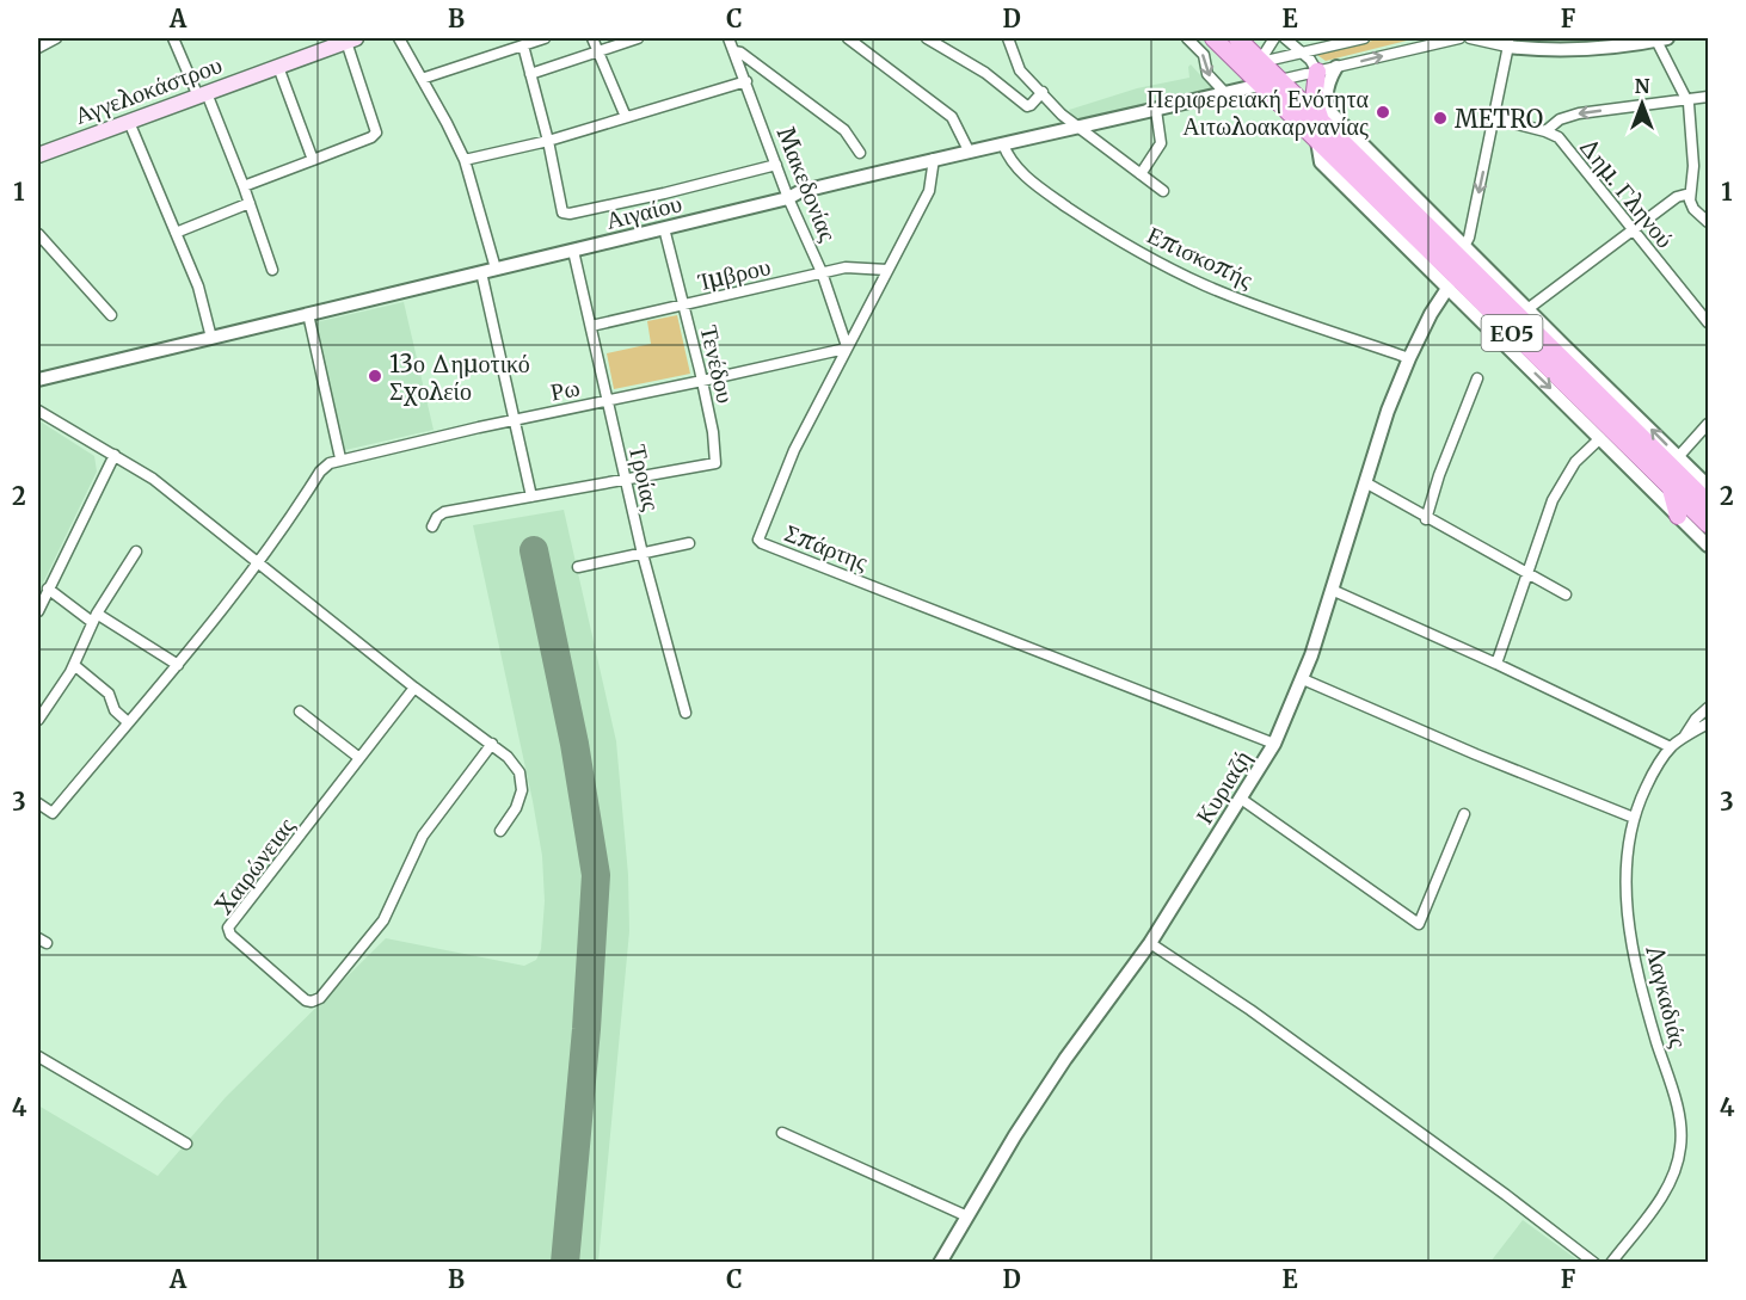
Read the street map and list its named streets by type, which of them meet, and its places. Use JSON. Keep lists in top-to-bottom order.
{
  "streets": {
    "main road": ["Αγγελοκάστρου", "ΕΟ5"],
    "street": [
      "Μακεδονίας",
      "Δημ. Γληνού",
      "Αιγαίου",
      "Επισκοπής",
      "Ίμβρου",
      "Τενέδου",
      "Ρω",
      "Τροίας",
      "Σπάρτης",
      "Κυριαζή",
      "Χαιρώνειας",
      "Λαγκαδιάς"
    ]
  },
  "crossings": [
    ["Μακεδονίας", "Αιγαίου"],
    ["Μακεδονίας", "Ίμβρου"],
    ["Μακεδονίας", "Ρω"],
    ["Μακεδονίας", "Σπάρτης"],
    ["Αιγαίου", "Επισκοπής"],
    ["Αιγαίου", "ΕΟ5"],
    ["Αιγαίου", "Τενέδου"],
    ["Αιγαίου", "Τροίας"],
    ["Αιγαίου", "Σπάρτης"],
    ["Επισκοπής", "Κυριαζή"],
    ["Ίμβρου", "Τενέδου"],
    ["Ίμβρου", "Τροίας"],
    ["Ίμβρου", "Σπάρτης"],
    ["Τενέδου", "Ρω"],
    ["Τενέδου", "Τροίας"],
    ["Ρω", "Τροίας"],
    ["Ρω", "Σπάρτης"],
    ["Σπάρτης", "Κυριαζή"]
  ],
  "places": ["Περιφερειακή Ενότητα Αιτωλοακαρνανίας", "METRO", "13ο Δημοτικό Σχολείο"],
  "north": "top",
  "grid": {
    "columns": [
      "A",
      "B",
      "C",
      "D",
      "E",
      "F"
    ],
    "rows": [
      "1",
      "2",
      "3",
      "4"
    ]
  }
}
